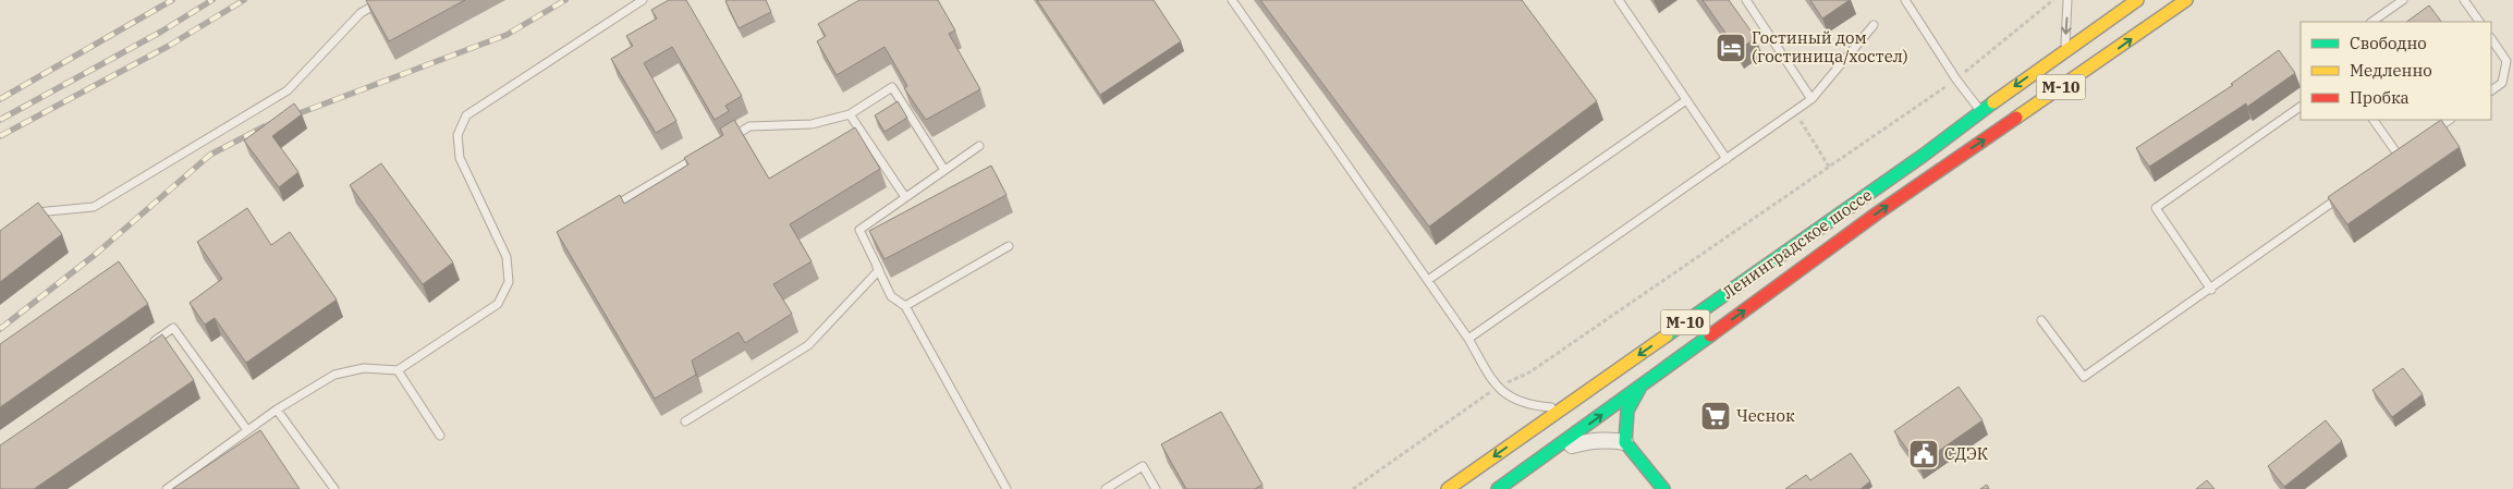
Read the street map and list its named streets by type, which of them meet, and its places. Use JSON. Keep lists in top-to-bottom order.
{
  "streets": {
    "main road": ["М-10", "Ленинградское шоссе"]
  },
  "crossings": [
    ["М-10", "Ленинградское шоссе"]
  ],
  "places": {
    "hotel": ["Гостиный дом (гостиница/хостел)"],
    "supermarket": ["Чеснок"],
    "public building": ["СДЭК"]
  },
  "legend": ["Свободно", "Медленно", "Пробка"]
}
